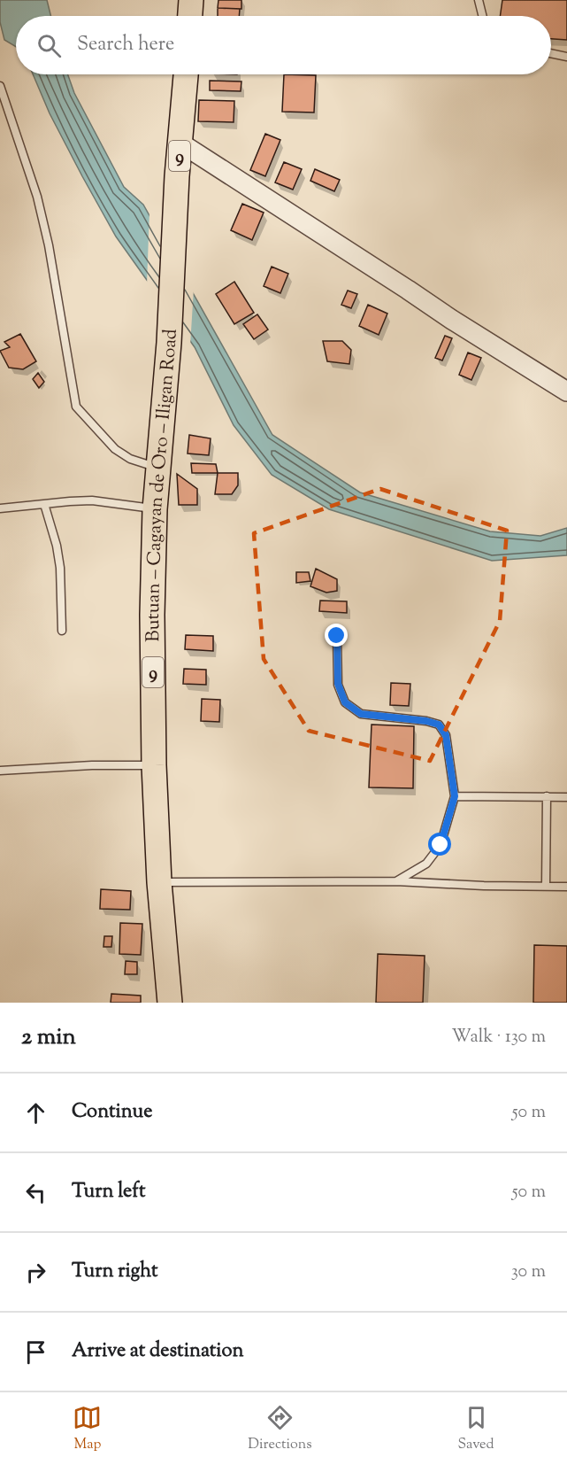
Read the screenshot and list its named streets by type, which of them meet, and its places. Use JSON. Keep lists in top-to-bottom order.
{
  "streets": {
    "highway": ["9", "Butuan – Cagayan de Oro – Iligan Road"]
  },
  "page": {
    "search": "Search here",
    "heading": ["2 min", "Walk · 130 m"],
    "list": [
      ["Continue", "50 m"],
      ["Turn left", "50 m"],
      ["Turn right", "30 m"],
      "Arrive at destination"
    ],
    "nav": ["Map", "Directions", "Saved"]
  }
}
